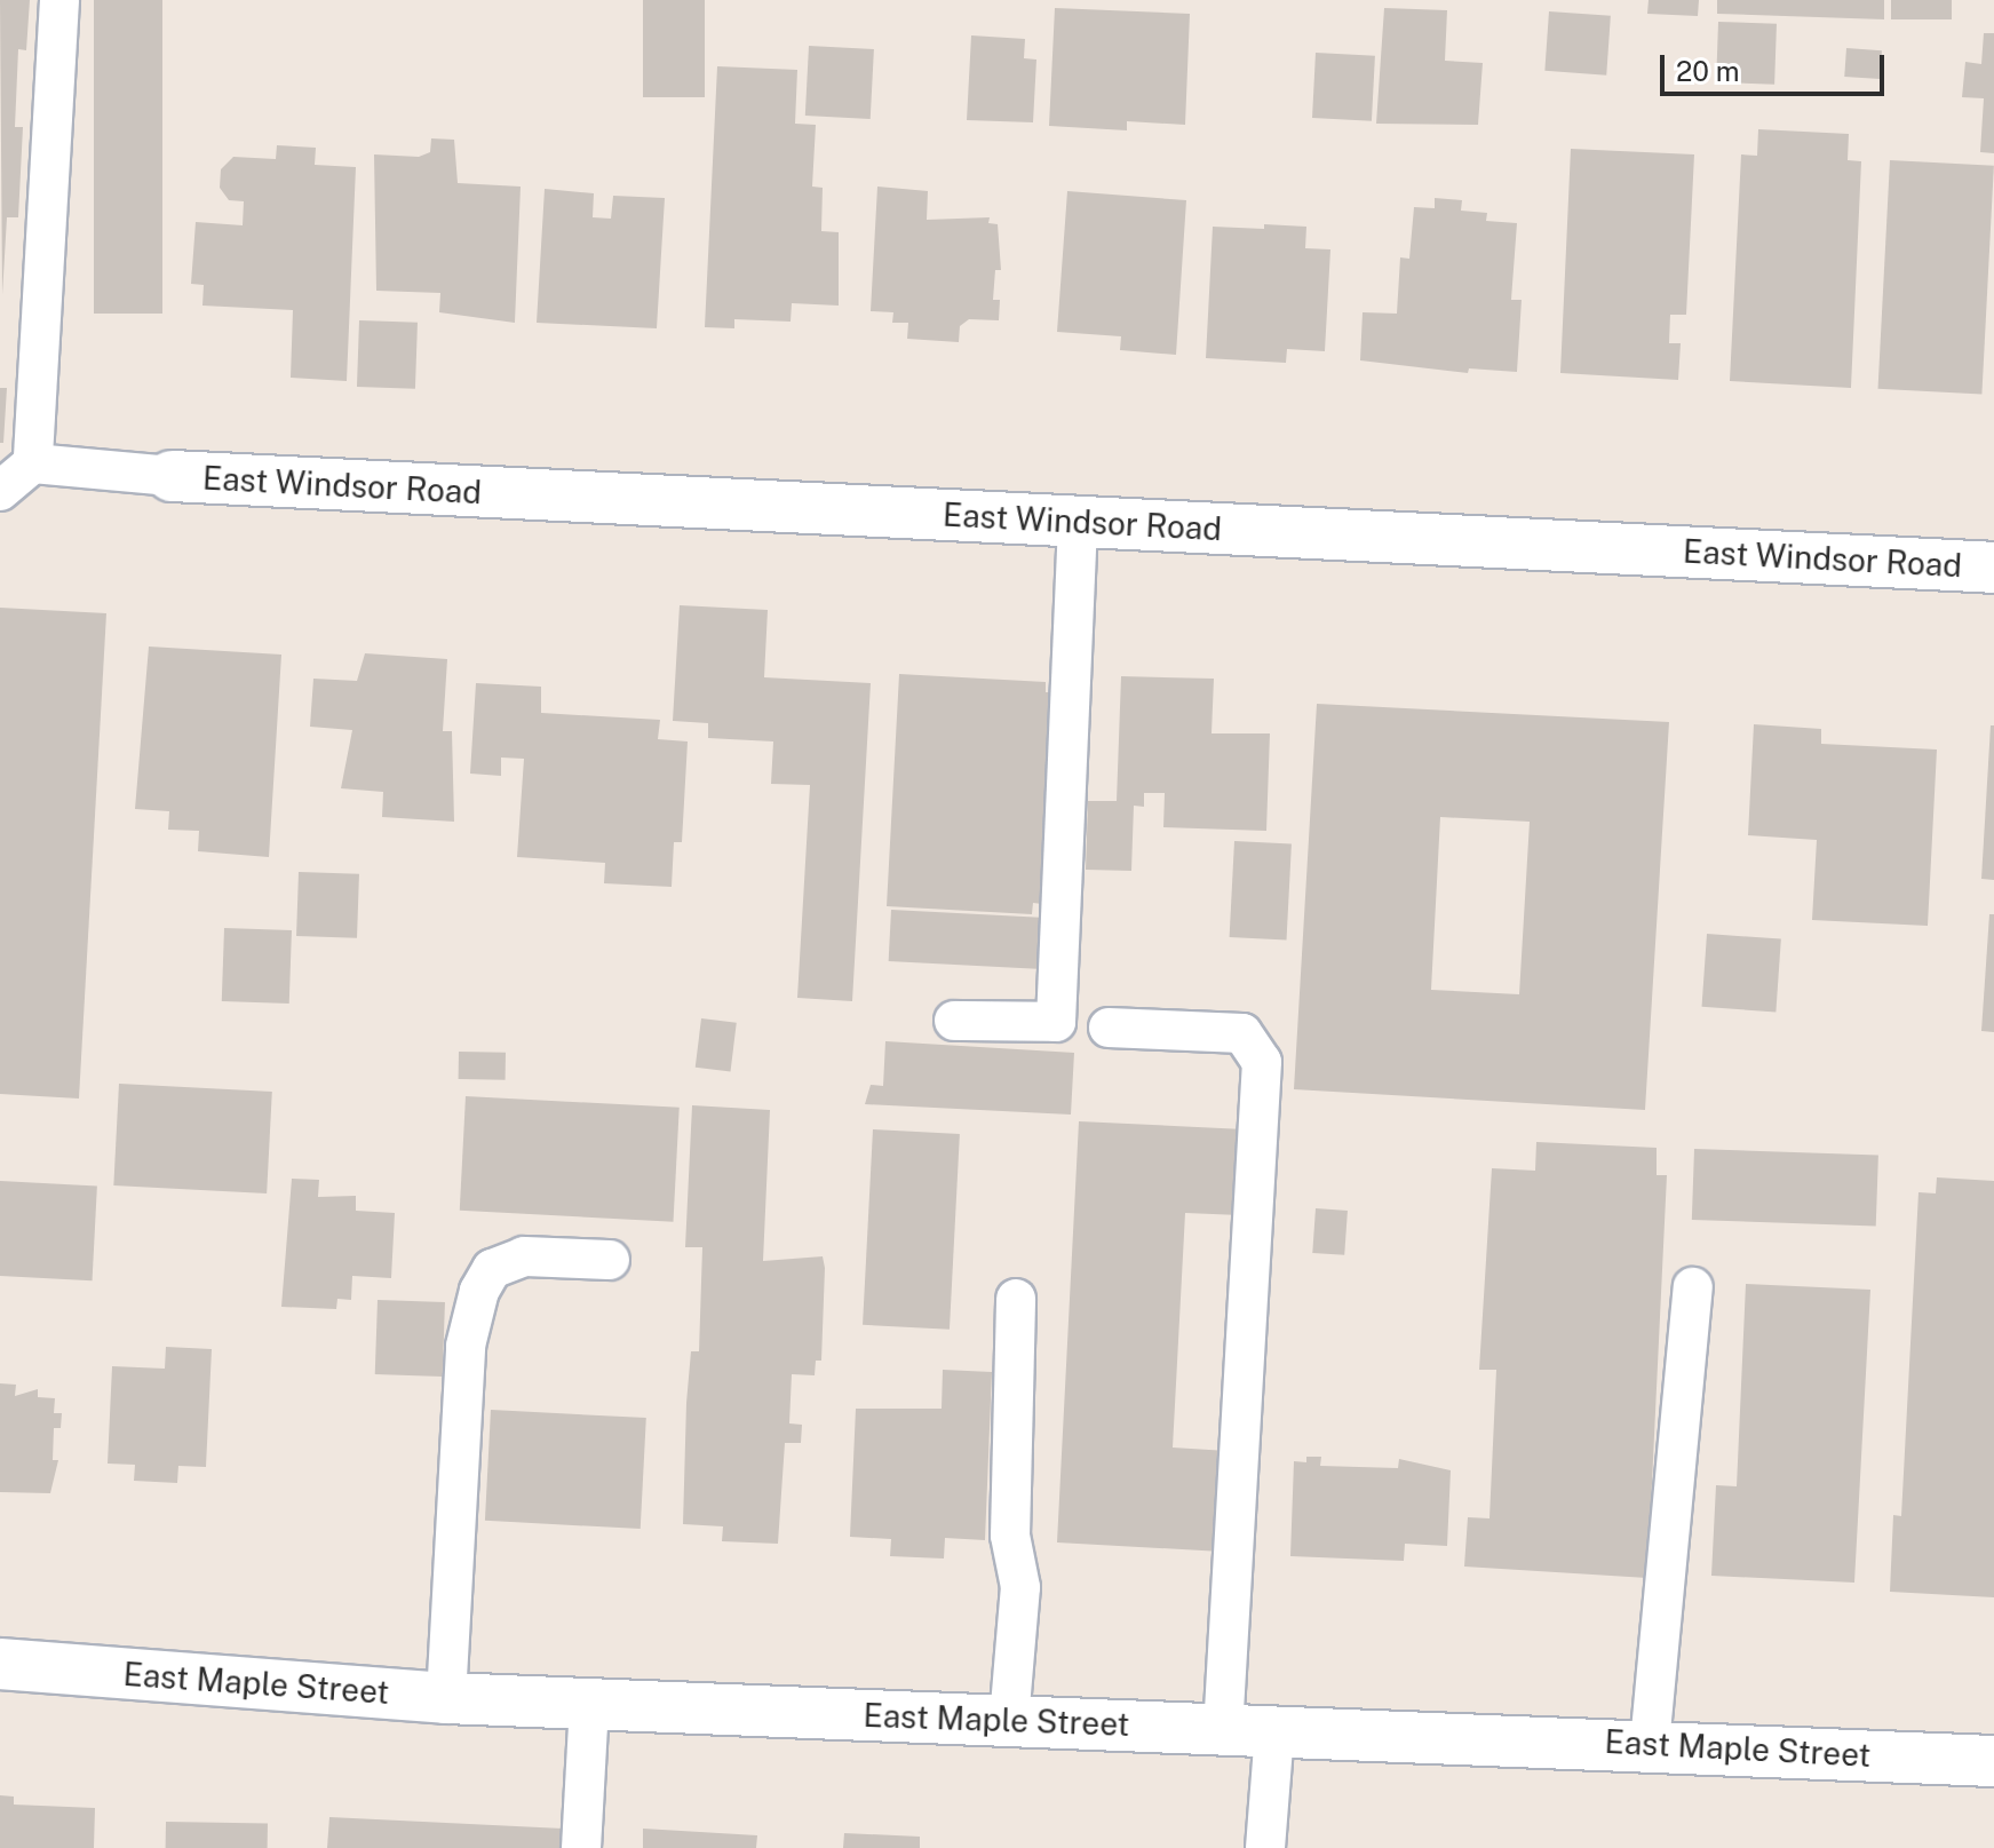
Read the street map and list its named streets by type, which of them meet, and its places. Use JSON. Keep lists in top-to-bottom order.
{
  "streets": {
    "street": ["East Windsor Road", "East Maple Street"]
  },
  "scale_bar": "20 m"
}
